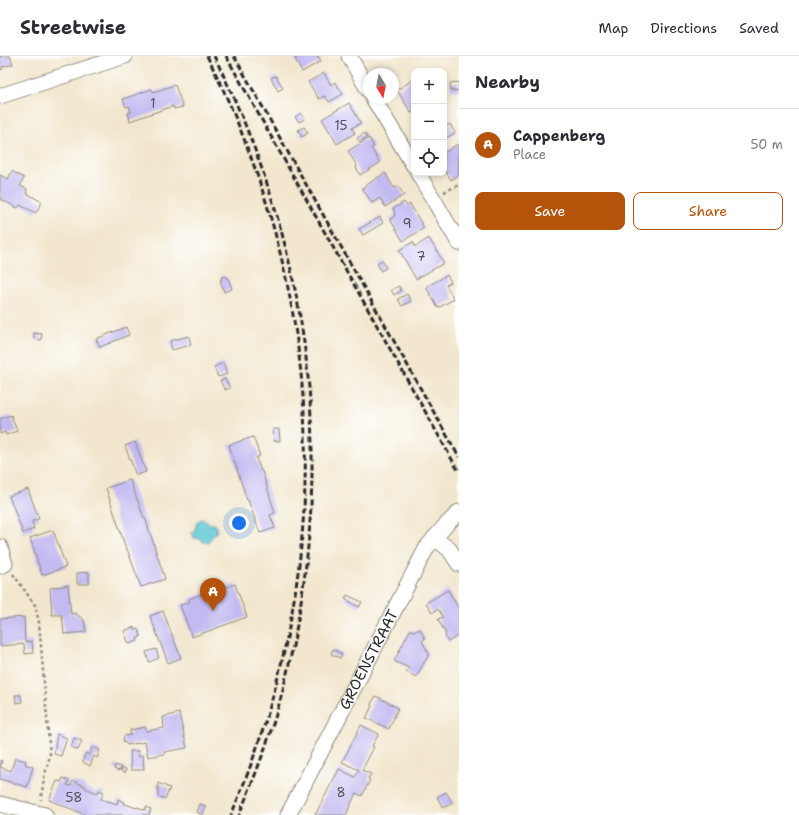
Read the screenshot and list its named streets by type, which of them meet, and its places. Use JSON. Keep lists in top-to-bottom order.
{
  "streets": {
    "street": ["GROENSTRAAT"]
  },
  "house_numbers": [
    "1",
    "15",
    "9",
    "7",
    "8",
    "58"
  ],
  "north": "bottom",
  "page": {
    "header": "Streetwise",
    "nav": ["Map", "Directions", "Saved"],
    "heading": "Nearby",
    "map_buttons": ["+", "−"],
    "list": [
      {
        "mark": "A",
        "name": "Cappenberg",
        "note": "Place",
        "value": "50 m"
      }
    ],
    "buttons": ["Save", "Share"],
    "pins": "A"
  }
}
